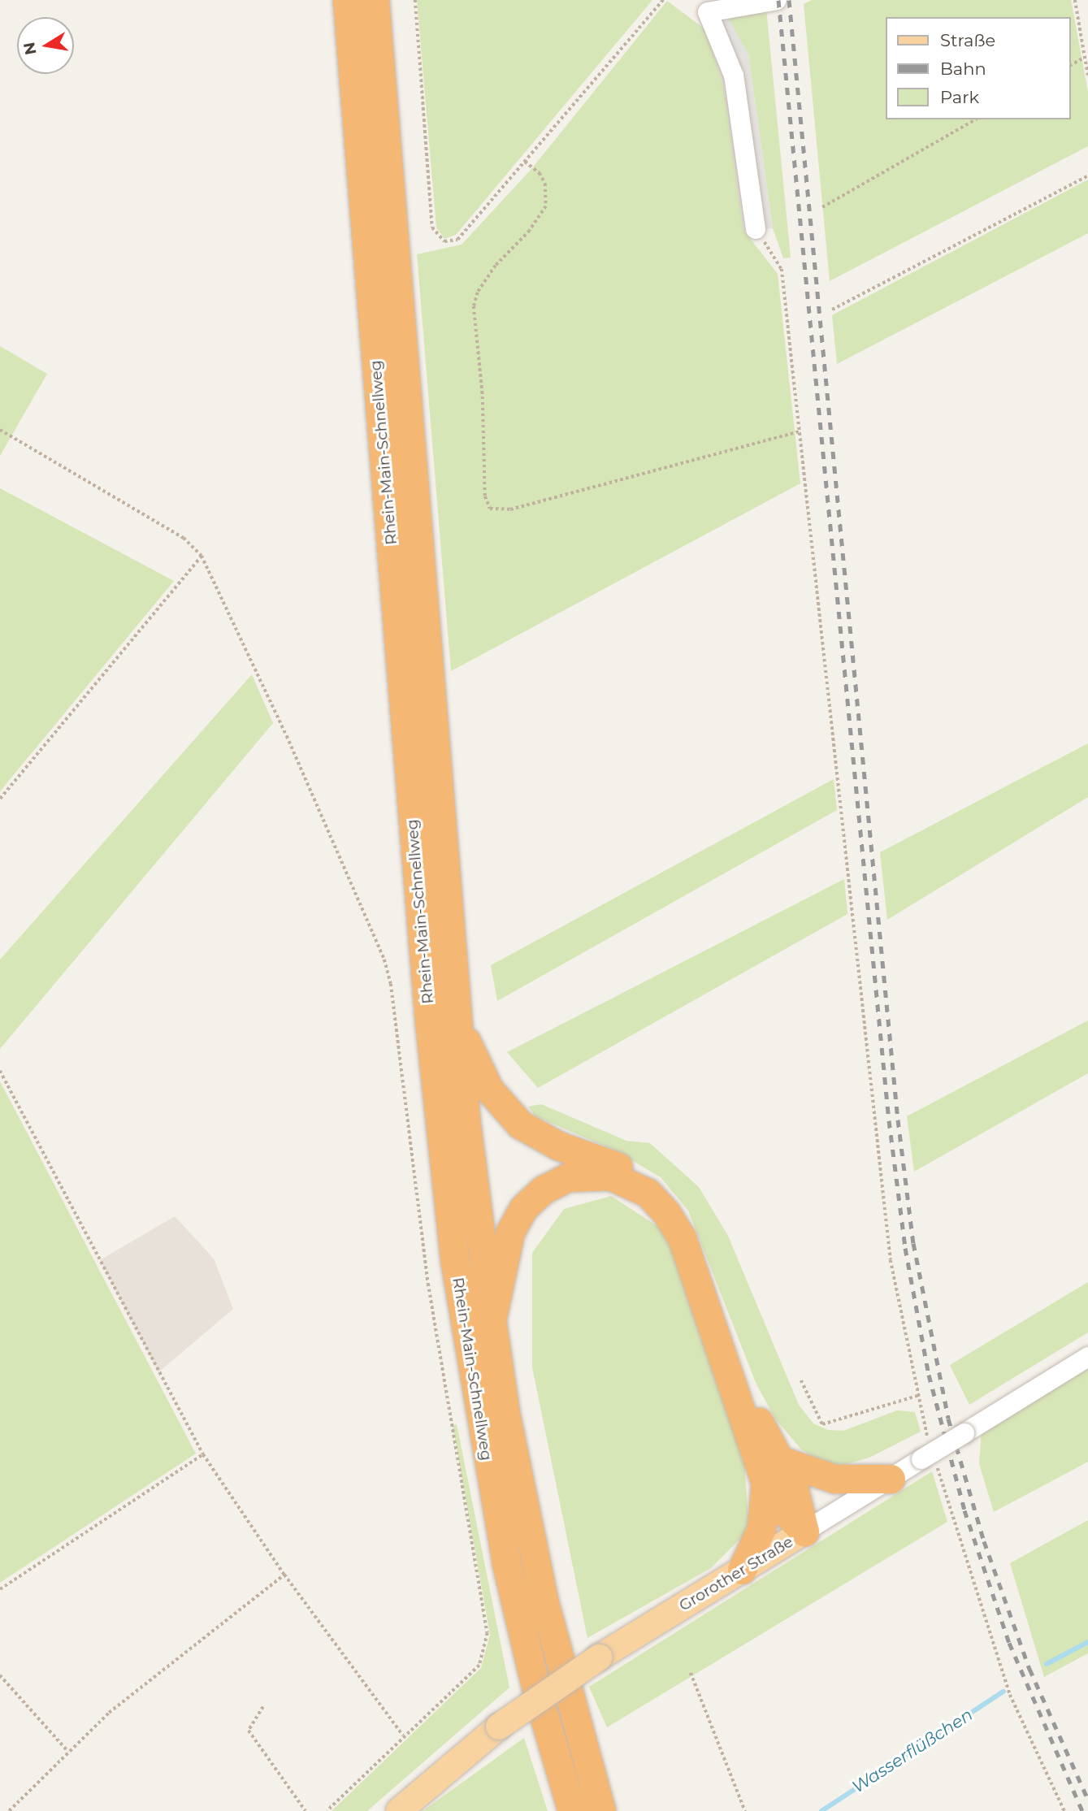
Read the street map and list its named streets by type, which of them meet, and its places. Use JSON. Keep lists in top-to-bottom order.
{
  "streets": {
    "highway": ["Rhein-Main-Schnellweg"],
    "main road": ["Grorother Straße"]
  },
  "water": ["Wasserflüßchen"],
  "legend": ["Straße", "Bahn", "Park"],
  "north": "left"
}
